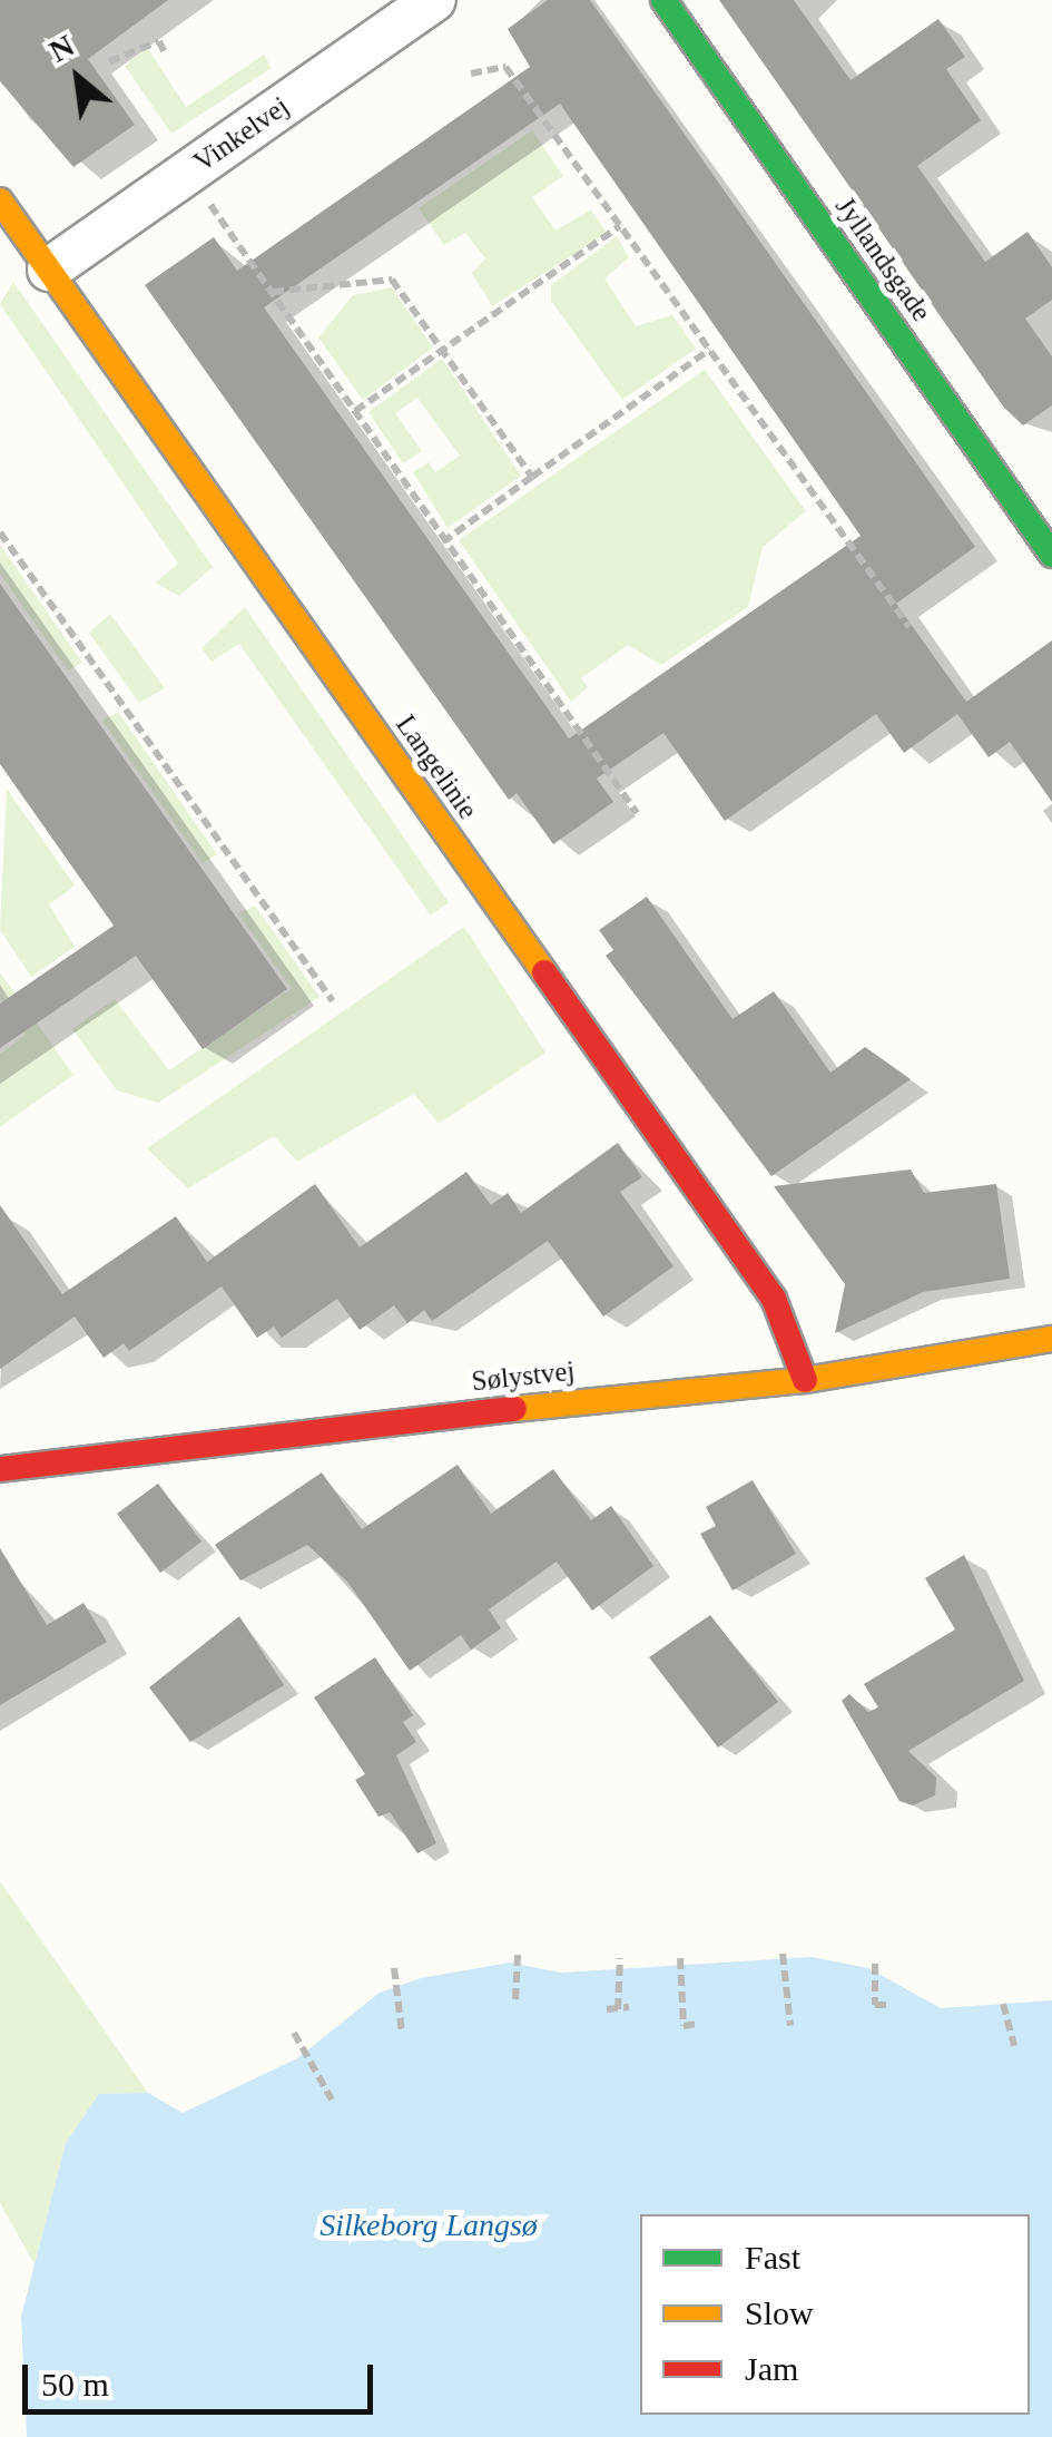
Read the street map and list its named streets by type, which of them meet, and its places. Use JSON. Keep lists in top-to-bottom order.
{
  "streets": {
    "street": [
      "Vinkelvej",
      "Jyllandsgade",
      "Langelinie",
      "Sølystvej"
    ]
  },
  "crossings": [
    ["Vinkelvej", "Langelinie"],
    ["Langelinie", "Sølystvej"]
  ],
  "water": ["Silkeborg Langsø"],
  "legend": ["Fast", "Slow", "Jam"],
  "scale_bar": "50 m",
  "north": "top left"
}
